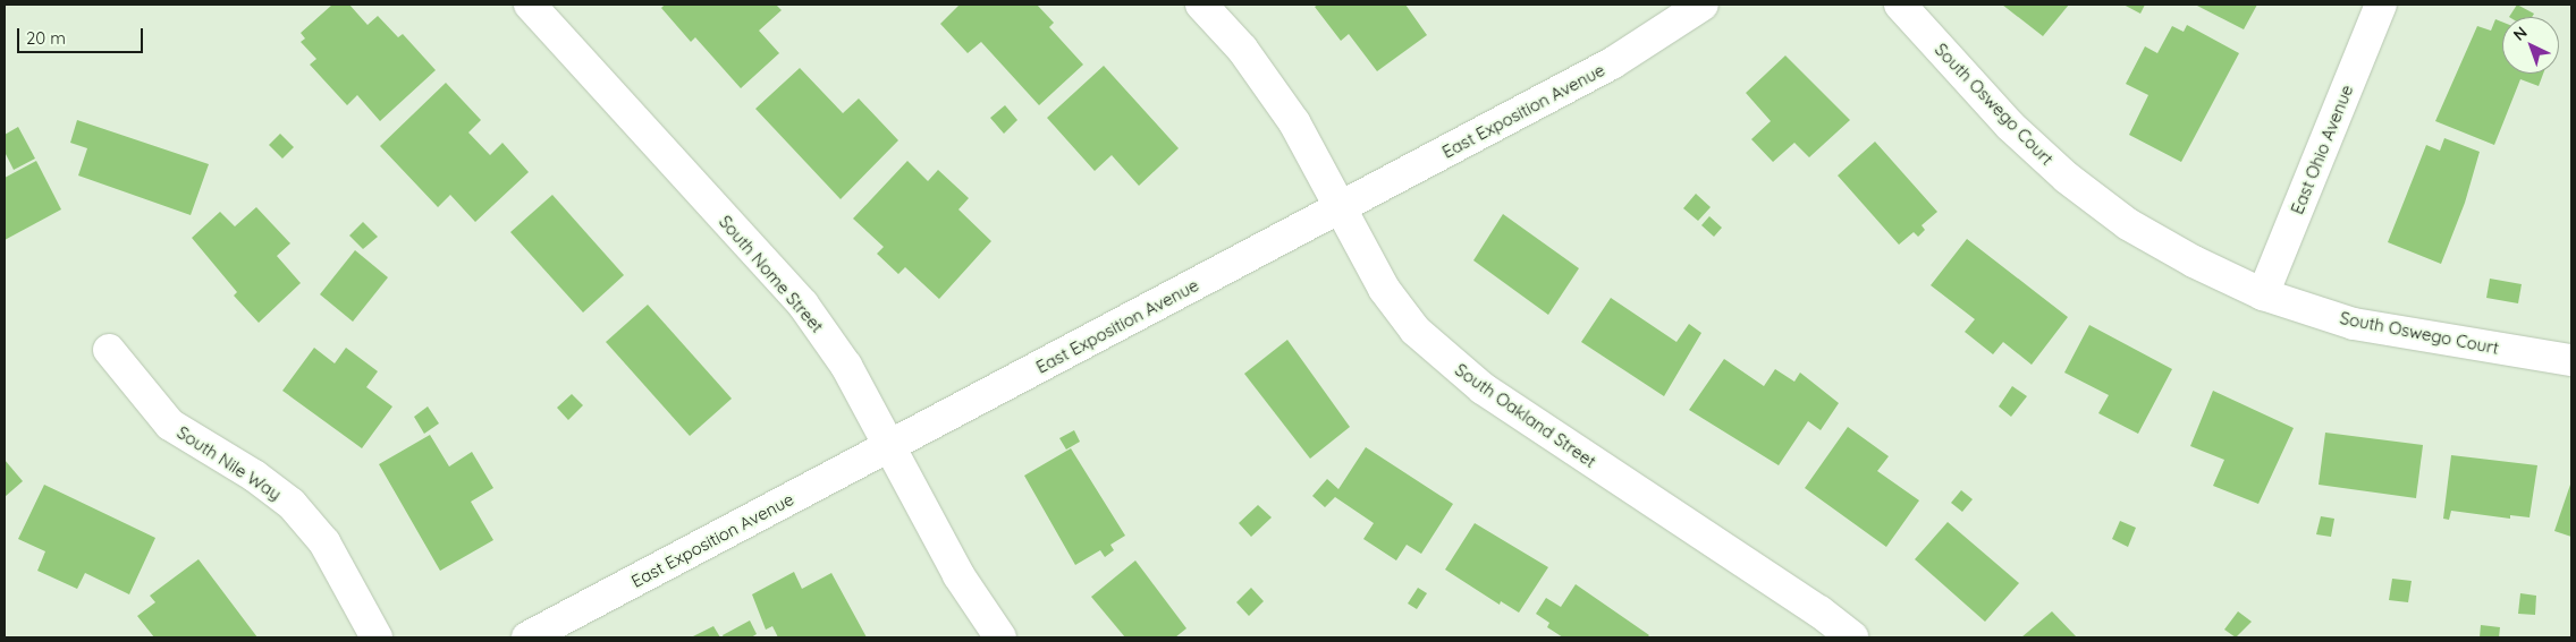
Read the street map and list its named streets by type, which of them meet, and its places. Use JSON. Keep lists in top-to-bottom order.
{
  "streets": {
    "street": [
      "South Oswego Court",
      "East Exposition Avenue",
      "East Ohio Avenue",
      "South Nome Street",
      "South Oakland Street",
      "South Nile Way"
    ]
  },
  "crossings": [
    ["South Oswego Court", "East Ohio Avenue"],
    ["East Exposition Avenue", "South Nome Street"],
    ["East Exposition Avenue", "South Oakland Street"]
  ],
  "scale_bar": "20 m",
  "north": "top left"
}
